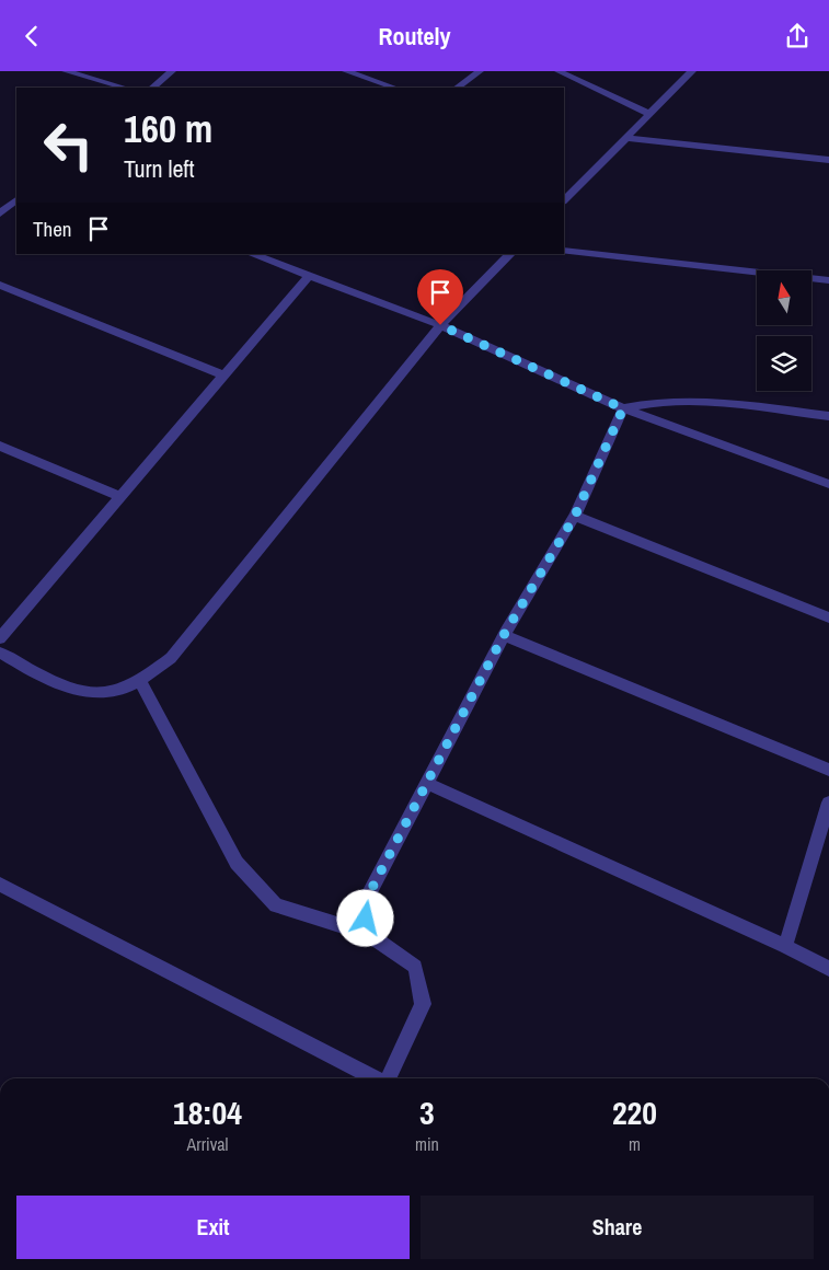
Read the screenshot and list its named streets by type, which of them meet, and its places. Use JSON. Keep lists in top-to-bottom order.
{
  "north": "top",
  "page": {
    "header": "Routely",
    "turn": ["160 m", "Turn left"],
    "then": "Then",
    "eta": [
      "18:04",
      "Arrival",
      "3",
      "min",
      "220",
      "m"
    ],
    "buttons": ["Exit", "Share"]
  }
}
